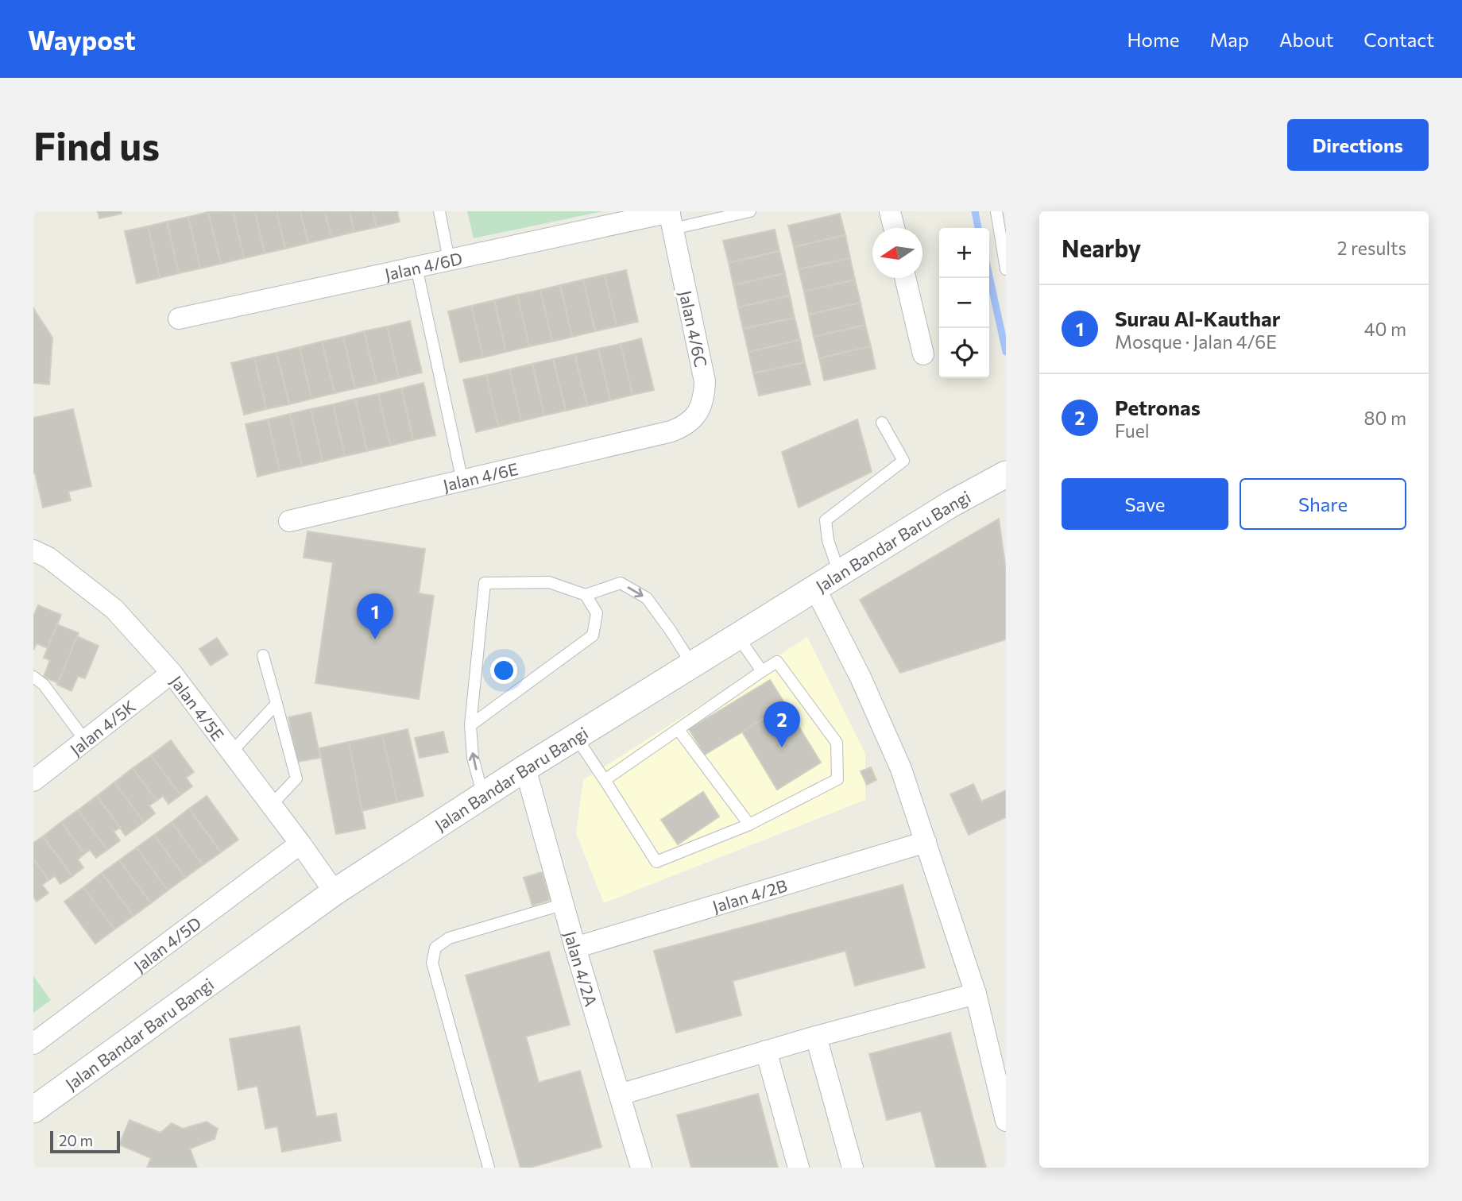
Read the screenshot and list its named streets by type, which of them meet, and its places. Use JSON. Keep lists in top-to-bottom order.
{
  "streets": {
    "street": [
      "Jalan 4/6D",
      "Jalan 4/6C",
      "Jalan 4/6E",
      "Jalan Bandar Baru Bangi",
      "Jalan 4/5E",
      "Jalan 4/5K",
      "Jalan 4/2B",
      "Jalan 4/5D",
      "Jalan 4/2A"
    ]
  },
  "crossings": [
    ["Jalan 4/6D", "Jalan 4/6C"],
    ["Jalan 4/6C", "Jalan 4/6E"],
    ["Jalan Bandar Baru Bangi", "Jalan 4/5E"],
    ["Jalan Bandar Baru Bangi", "Jalan 4/2A"],
    ["Jalan 4/5E", "Jalan 4/5K"],
    ["Jalan 4/5E", "Jalan 4/5D"],
    ["Jalan 4/2B", "Jalan 4/2A"]
  ],
  "scale_bar": "20 m",
  "north": "left",
  "page": {
    "header": "Waypost",
    "nav": [
      "Home",
      "Map",
      "About",
      "Contact"
    ],
    "buttons": [
      "Directions",
      ["Save", "Share"]
    ],
    "title": "Find us",
    "heading": ["Nearby", "2 results"],
    "map_buttons": ["+", "−"],
    "list": [
      {
        "mark": "1",
        "name": "Surau Al-Kauthar",
        "note": "Mosque · Jalan 4/6E",
        "value": "40 m"
      },
      {
        "mark": "2",
        "name": "Petronas",
        "note": "Fuel",
        "value": "80 m"
      }
    ],
    "pins": ["1", "2"],
    "scale": "20 m"
  }
}
